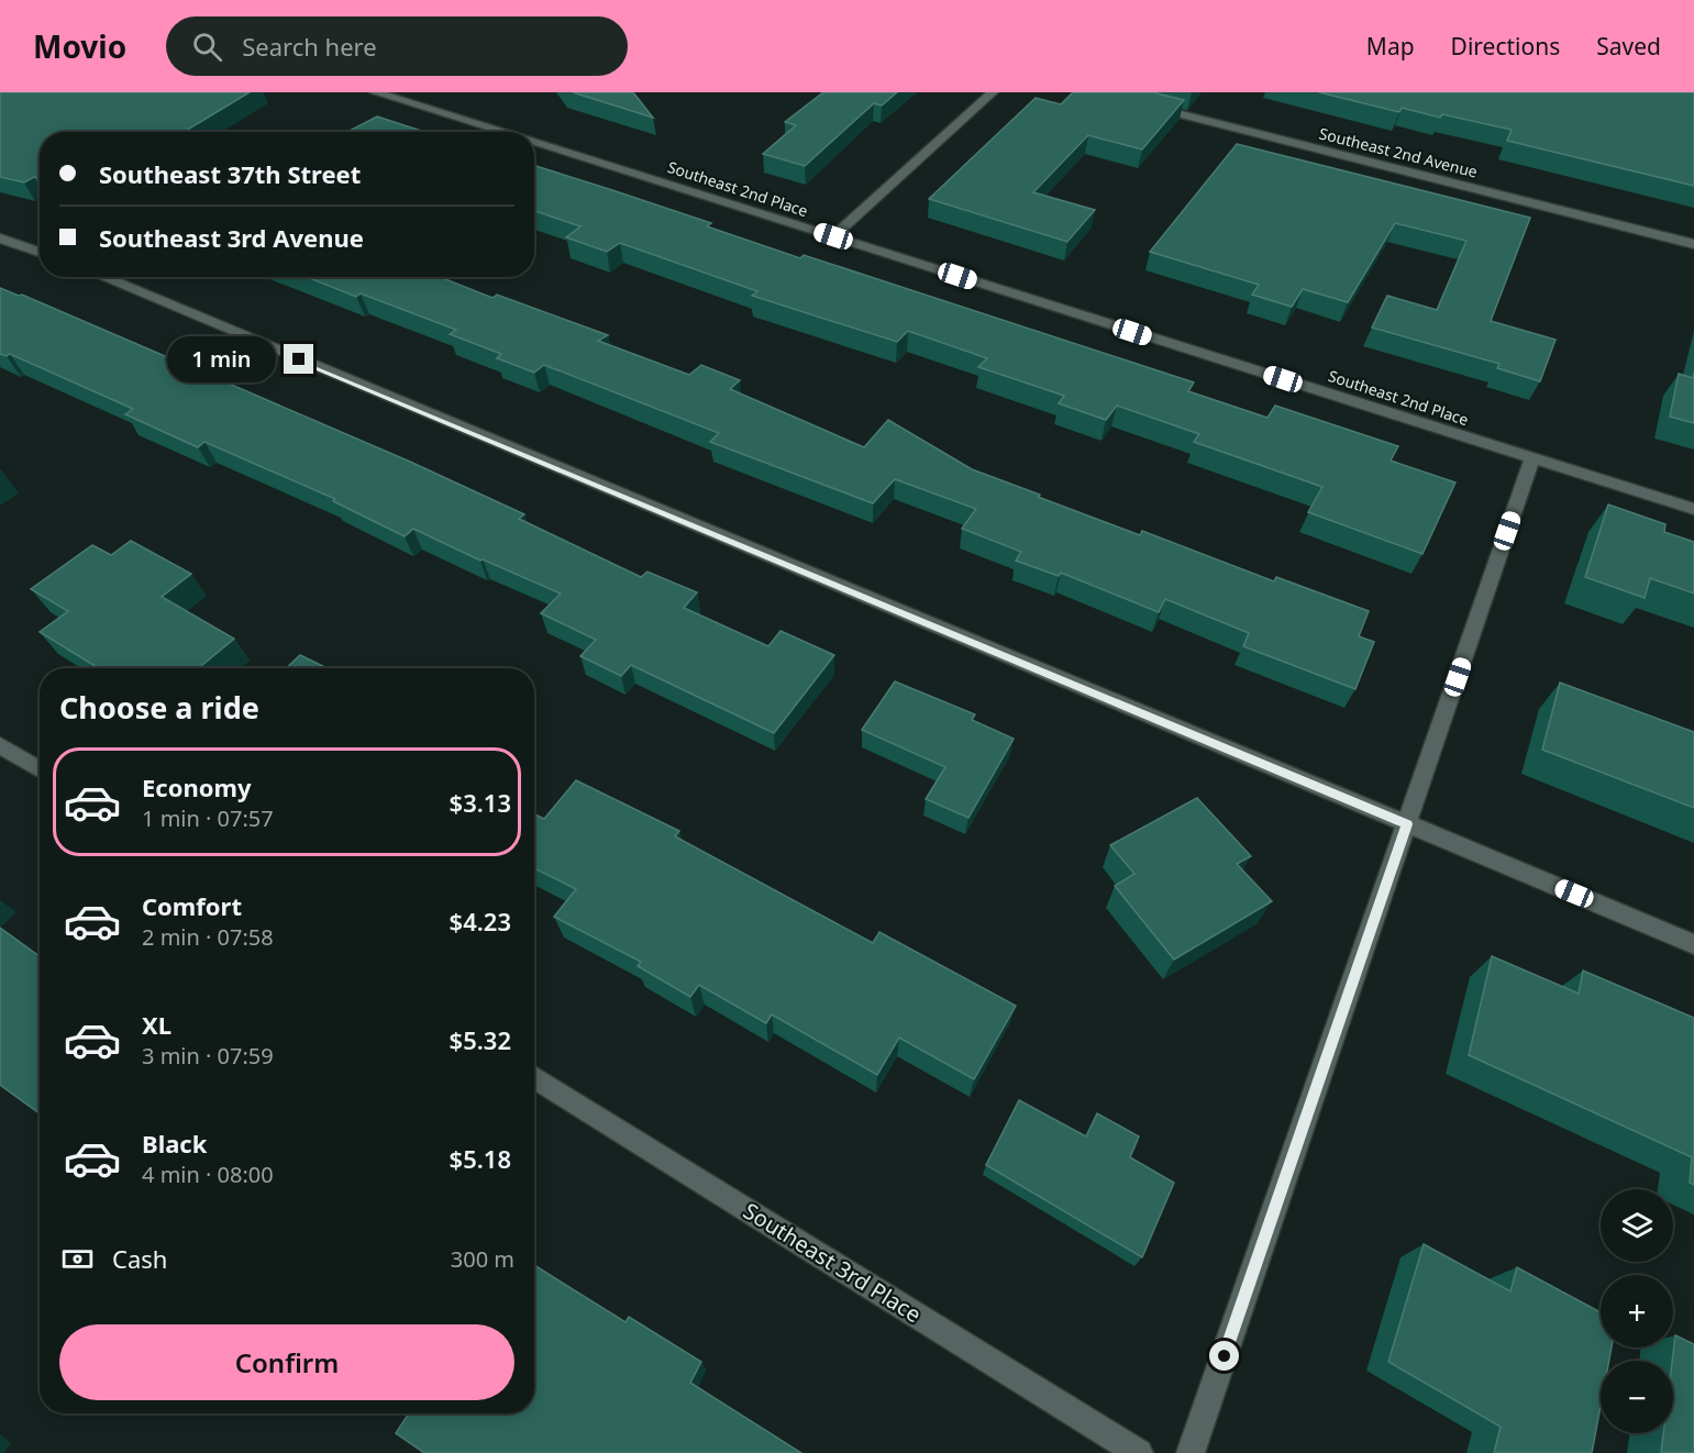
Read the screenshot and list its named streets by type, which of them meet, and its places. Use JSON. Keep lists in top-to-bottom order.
{
  "streets": {
    "street": ["Southeast 2nd Avenue", "Southeast 2nd Place", "Southeast 3rd Place"]
  },
  "page": {
    "header": "Movio",
    "search": "Search here",
    "nav": ["Map", "Directions", "Saved"],
    "banner": ["Southeast 37th Street", "Southeast 3rd Avenue"],
    "bubble": "1 min",
    "heading": "Choose a ride",
    "list": [
      {
        "name": "Economy",
        "note": "1 min · 07:57",
        "value": "$3.13"
      },
      {
        "name": "Comfort",
        "note": "2 min · 07:58",
        "value": "$4.23"
      },
      {
        "name": "XL",
        "note": "3 min · 07:59",
        "value": "$5.32"
      },
      {
        "name": "Black",
        "note": "4 min · 08:00",
        "value": "$5.18"
      }
    ],
    "map_buttons": ["+", "−"],
    "pay": ["Cash", "300 m"],
    "buttons": "Confirm"
  }
}
